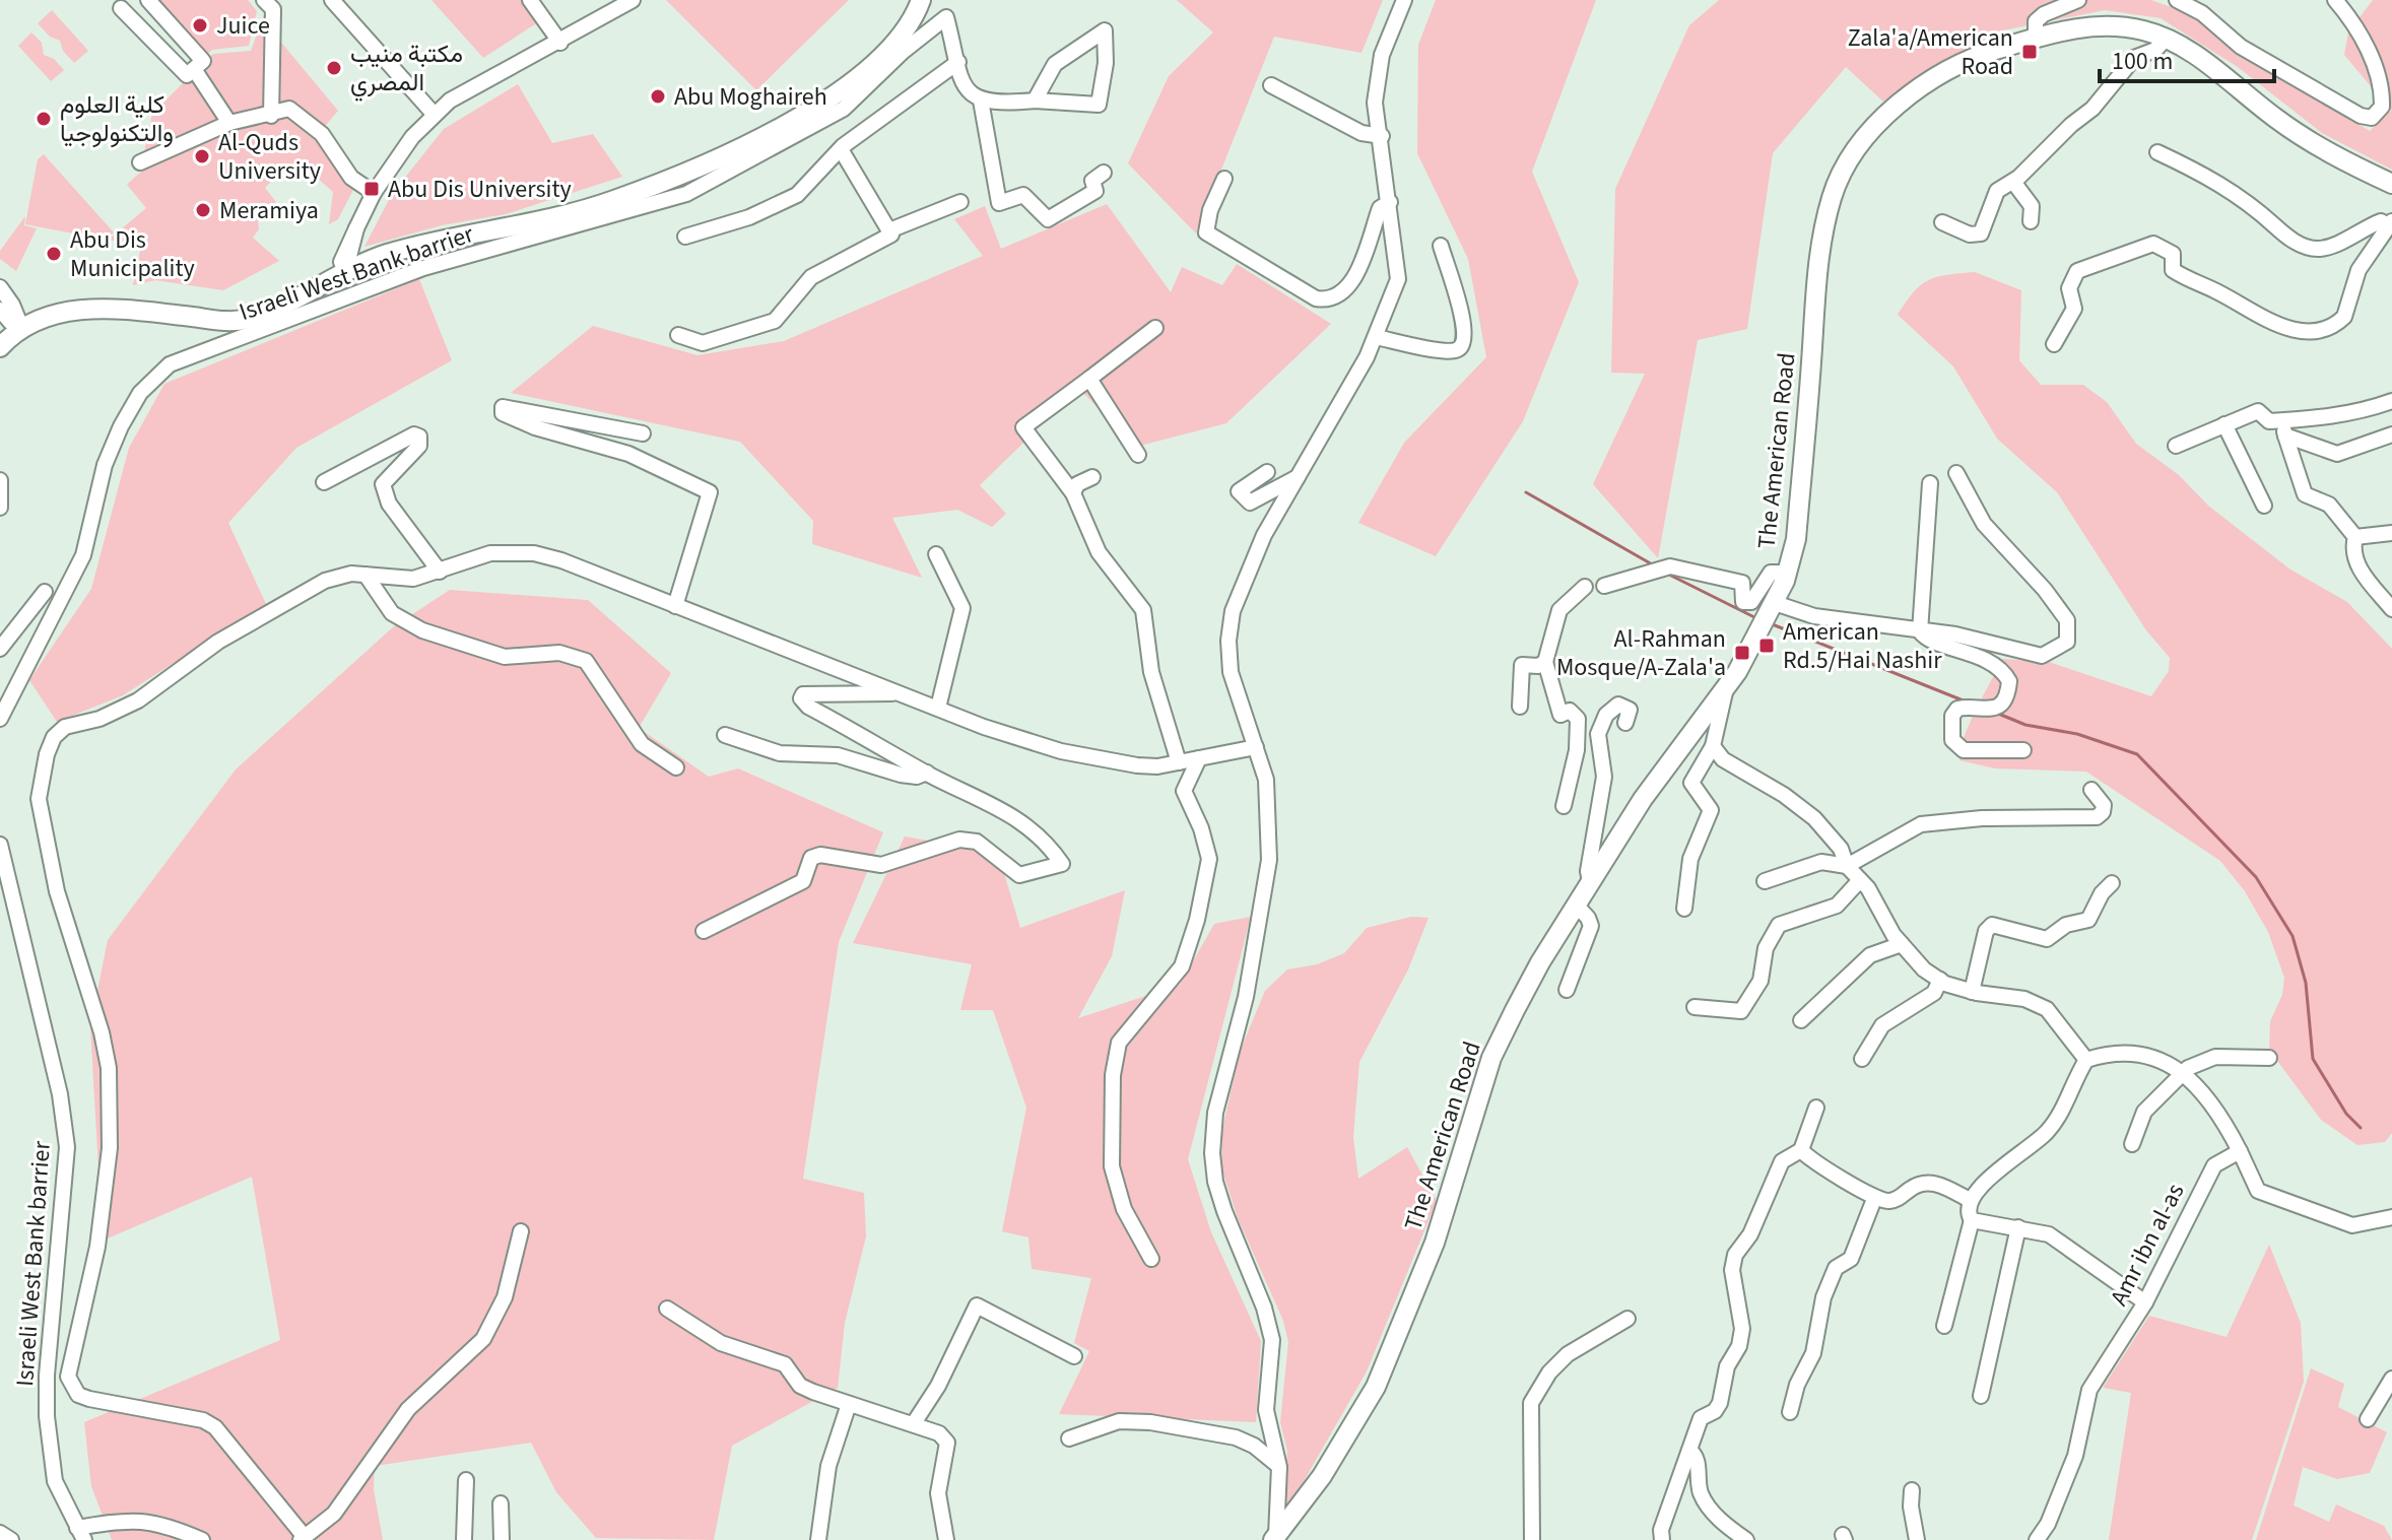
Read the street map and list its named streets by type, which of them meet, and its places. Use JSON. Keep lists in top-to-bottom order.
{
  "streets": {
    "main road": ["The American Road"],
    "street": ["Israeli West Bank barrier", "Amr ibn al-as"]
  },
  "places": {
    "other": [
      "Juice",
      "مكتبة منيب المصري",
      "Abu Moghaireh",
      "كلية العلوم والتكنولوجيا",
      "Al-Quds University",
      "Meramiya",
      "Abu Dis Municipality"
    ],
    "transit": [
      "Zala'a/American Road",
      "Abu Dis University",
      "American Rd.5/Hai Nashir",
      "Al-Rahman Mosque/A-Zala'a"
    ]
  },
  "scale_bar": "100 m"
}
